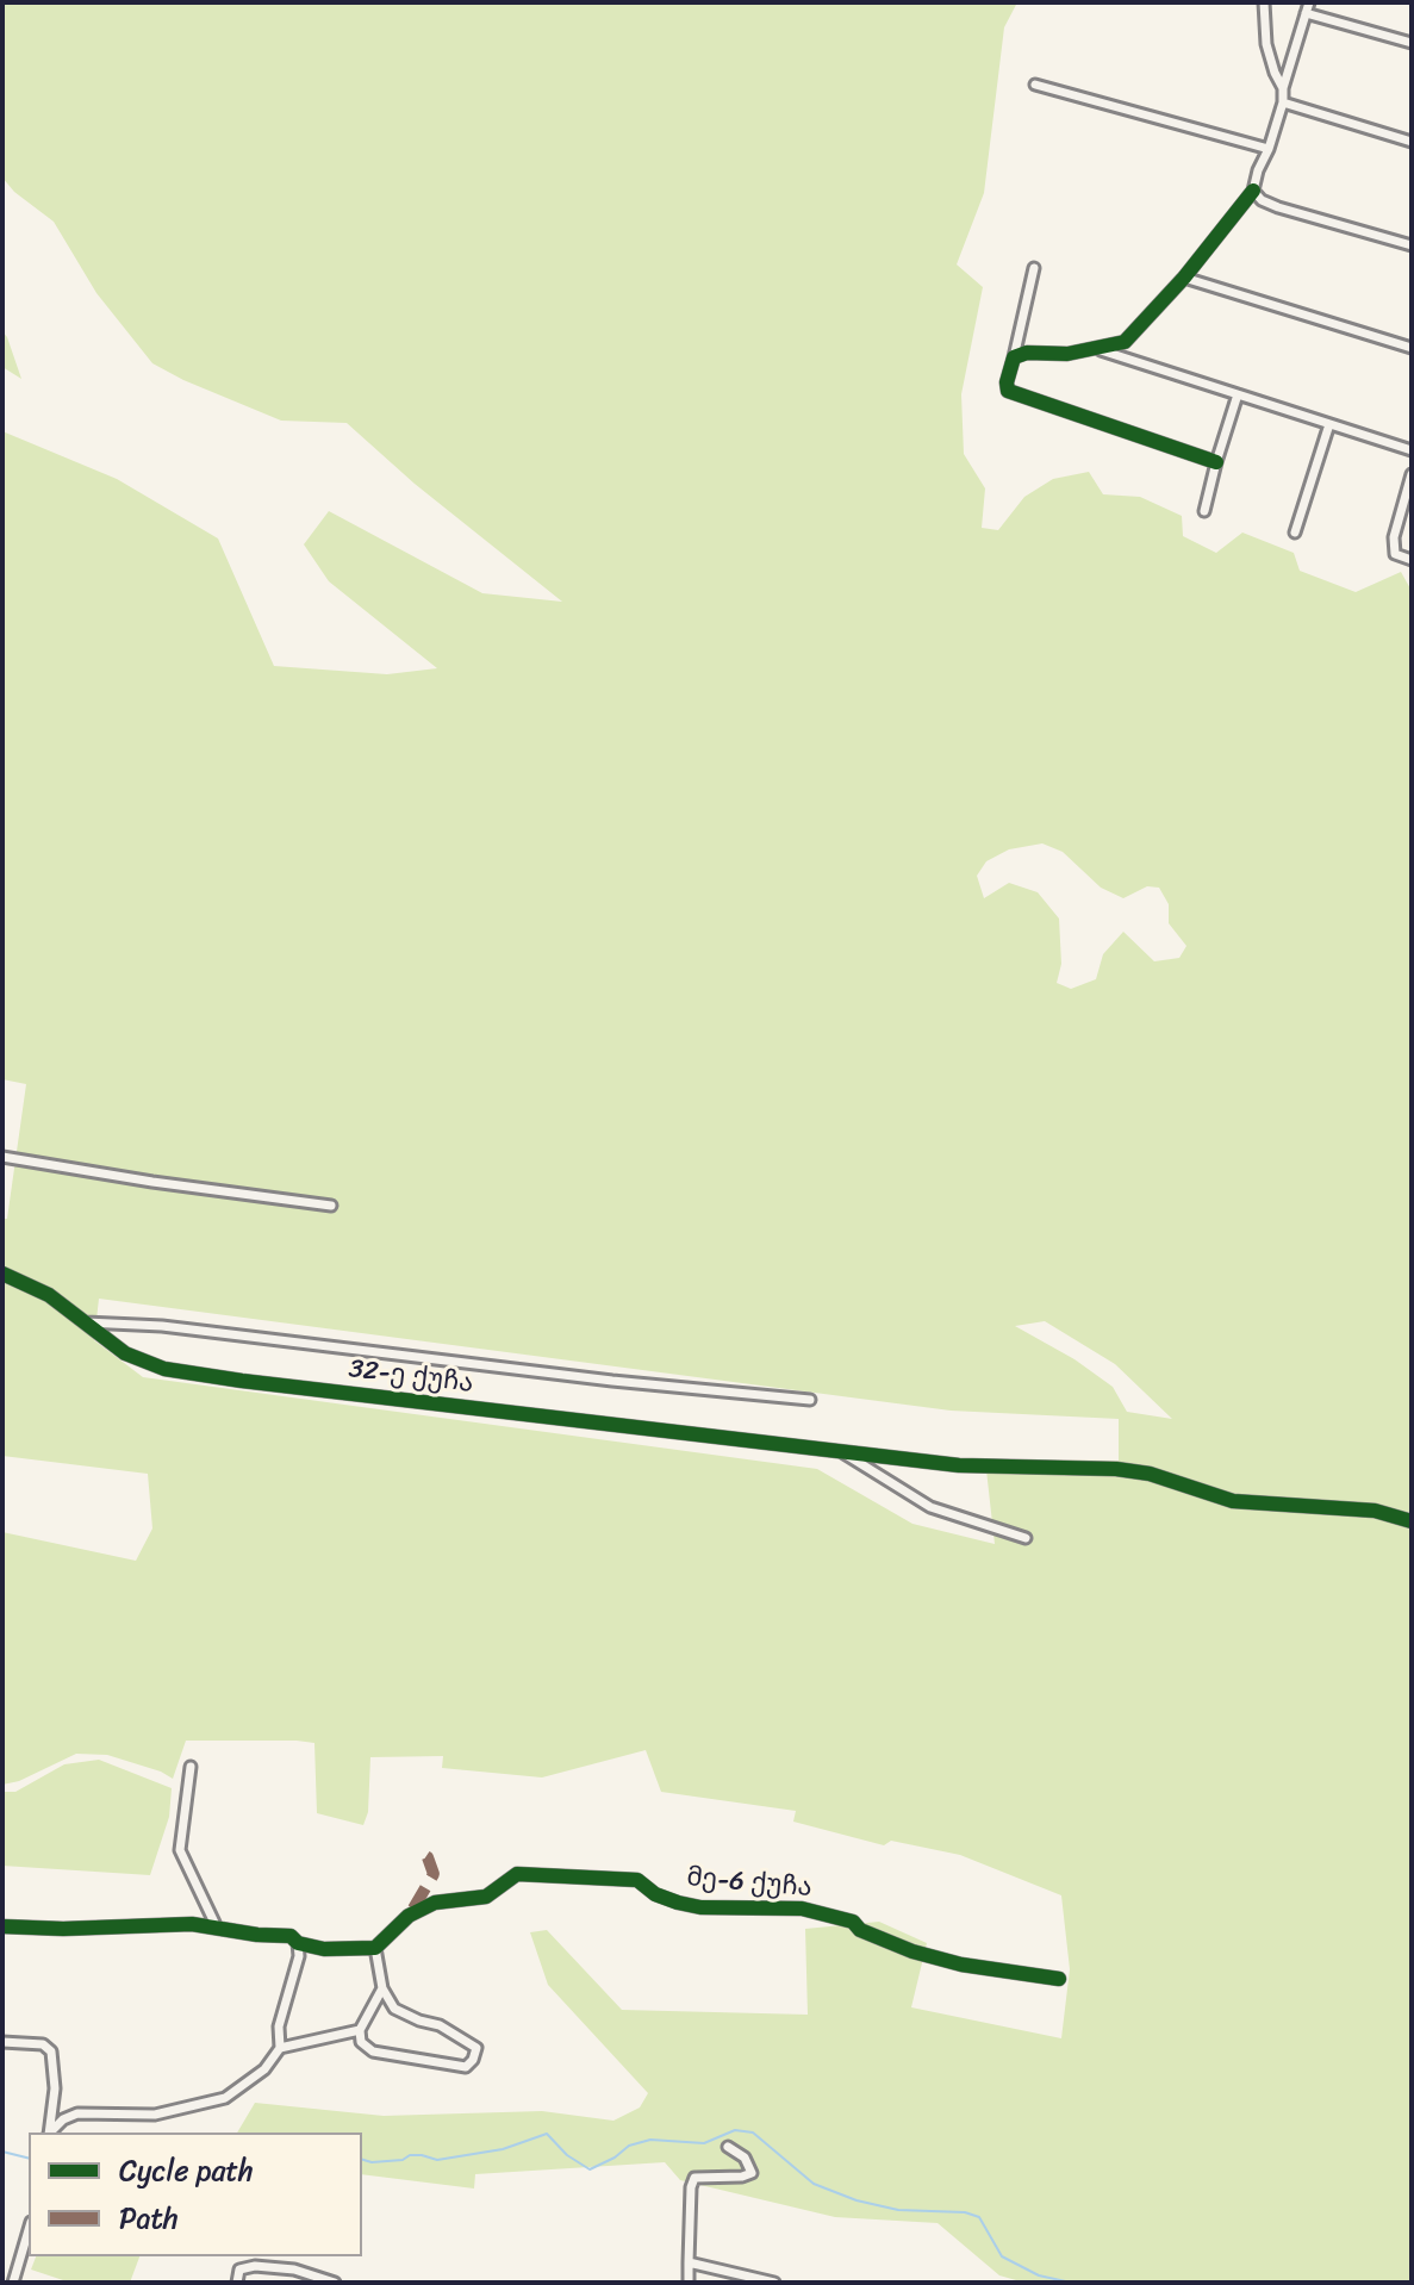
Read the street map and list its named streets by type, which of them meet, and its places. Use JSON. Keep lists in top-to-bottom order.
{
  "streets": {
    "street": ["32-ე ქუჩა", "მე-6 ქუჩა"]
  },
  "legend": ["Cycle path", "Path"]
}
